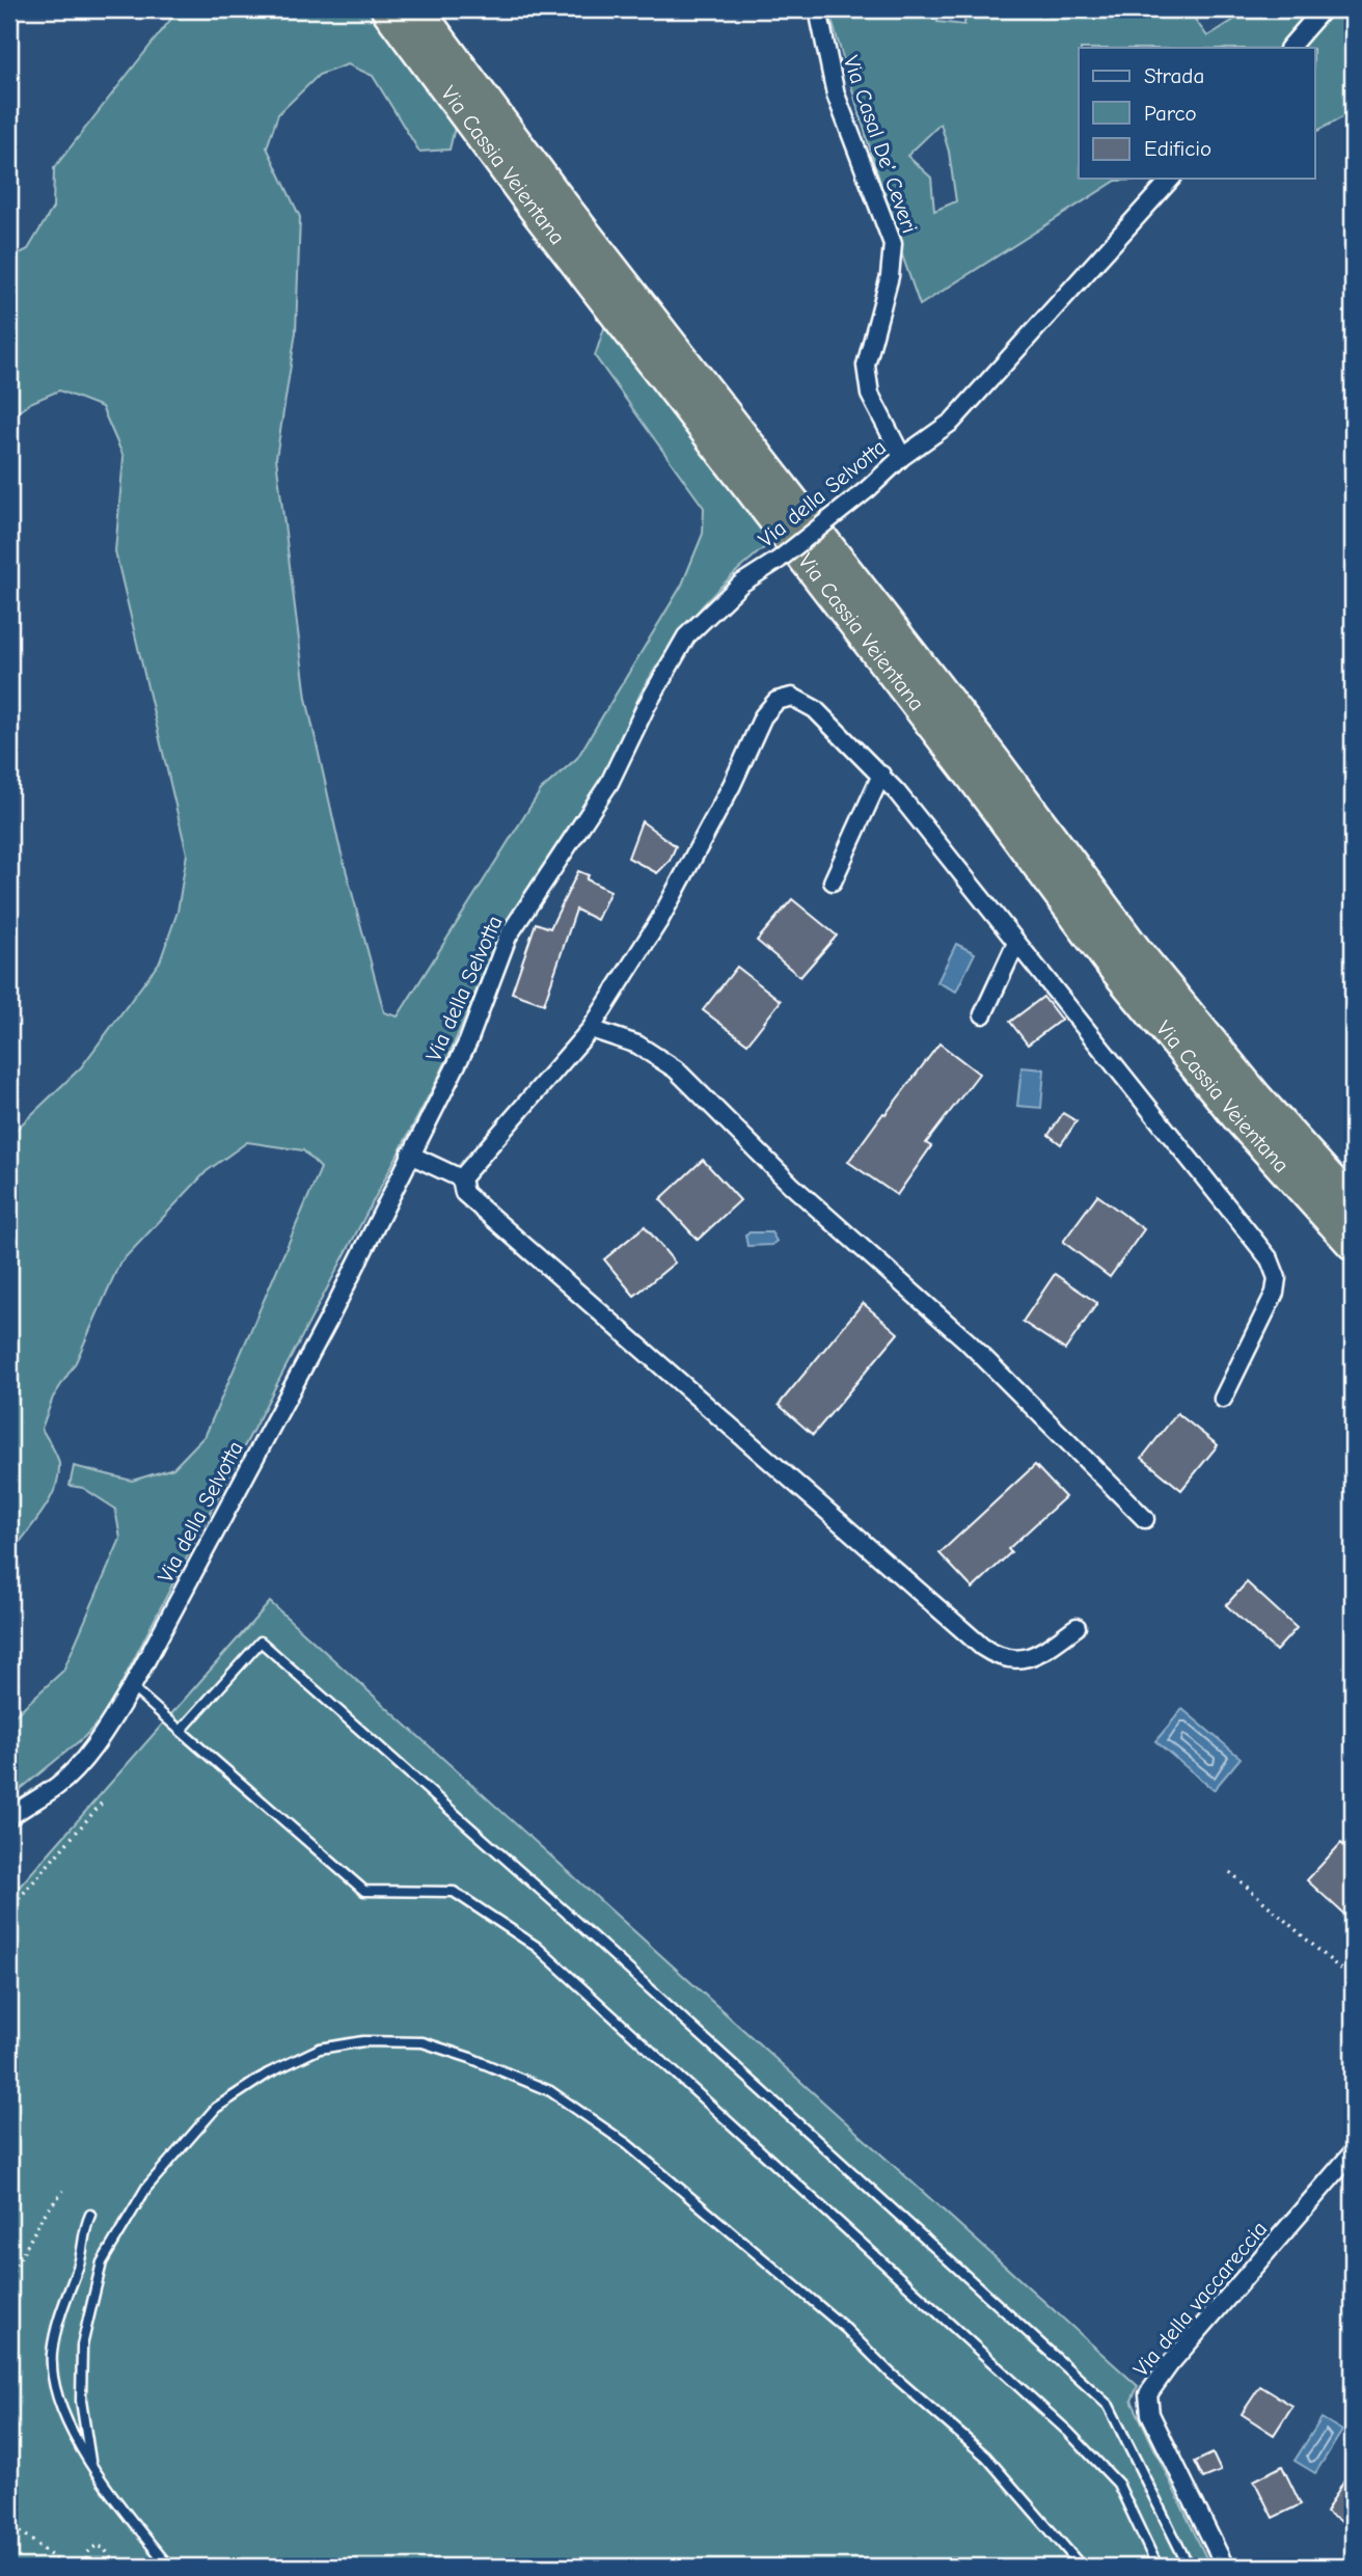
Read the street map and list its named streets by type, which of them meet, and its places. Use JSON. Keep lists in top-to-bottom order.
{
  "streets": {
    "highway": ["Via Cassia Veientana"],
    "street": ["Via Casal De' Ceveri", "Via della Selvotta", "Via della vaccareccia"]
  },
  "crossings": [
    ["Via Casal De' Ceveri", "Via della Selvotta"]
  ],
  "legend": ["Strada", "Parco", "Edificio"]
}
